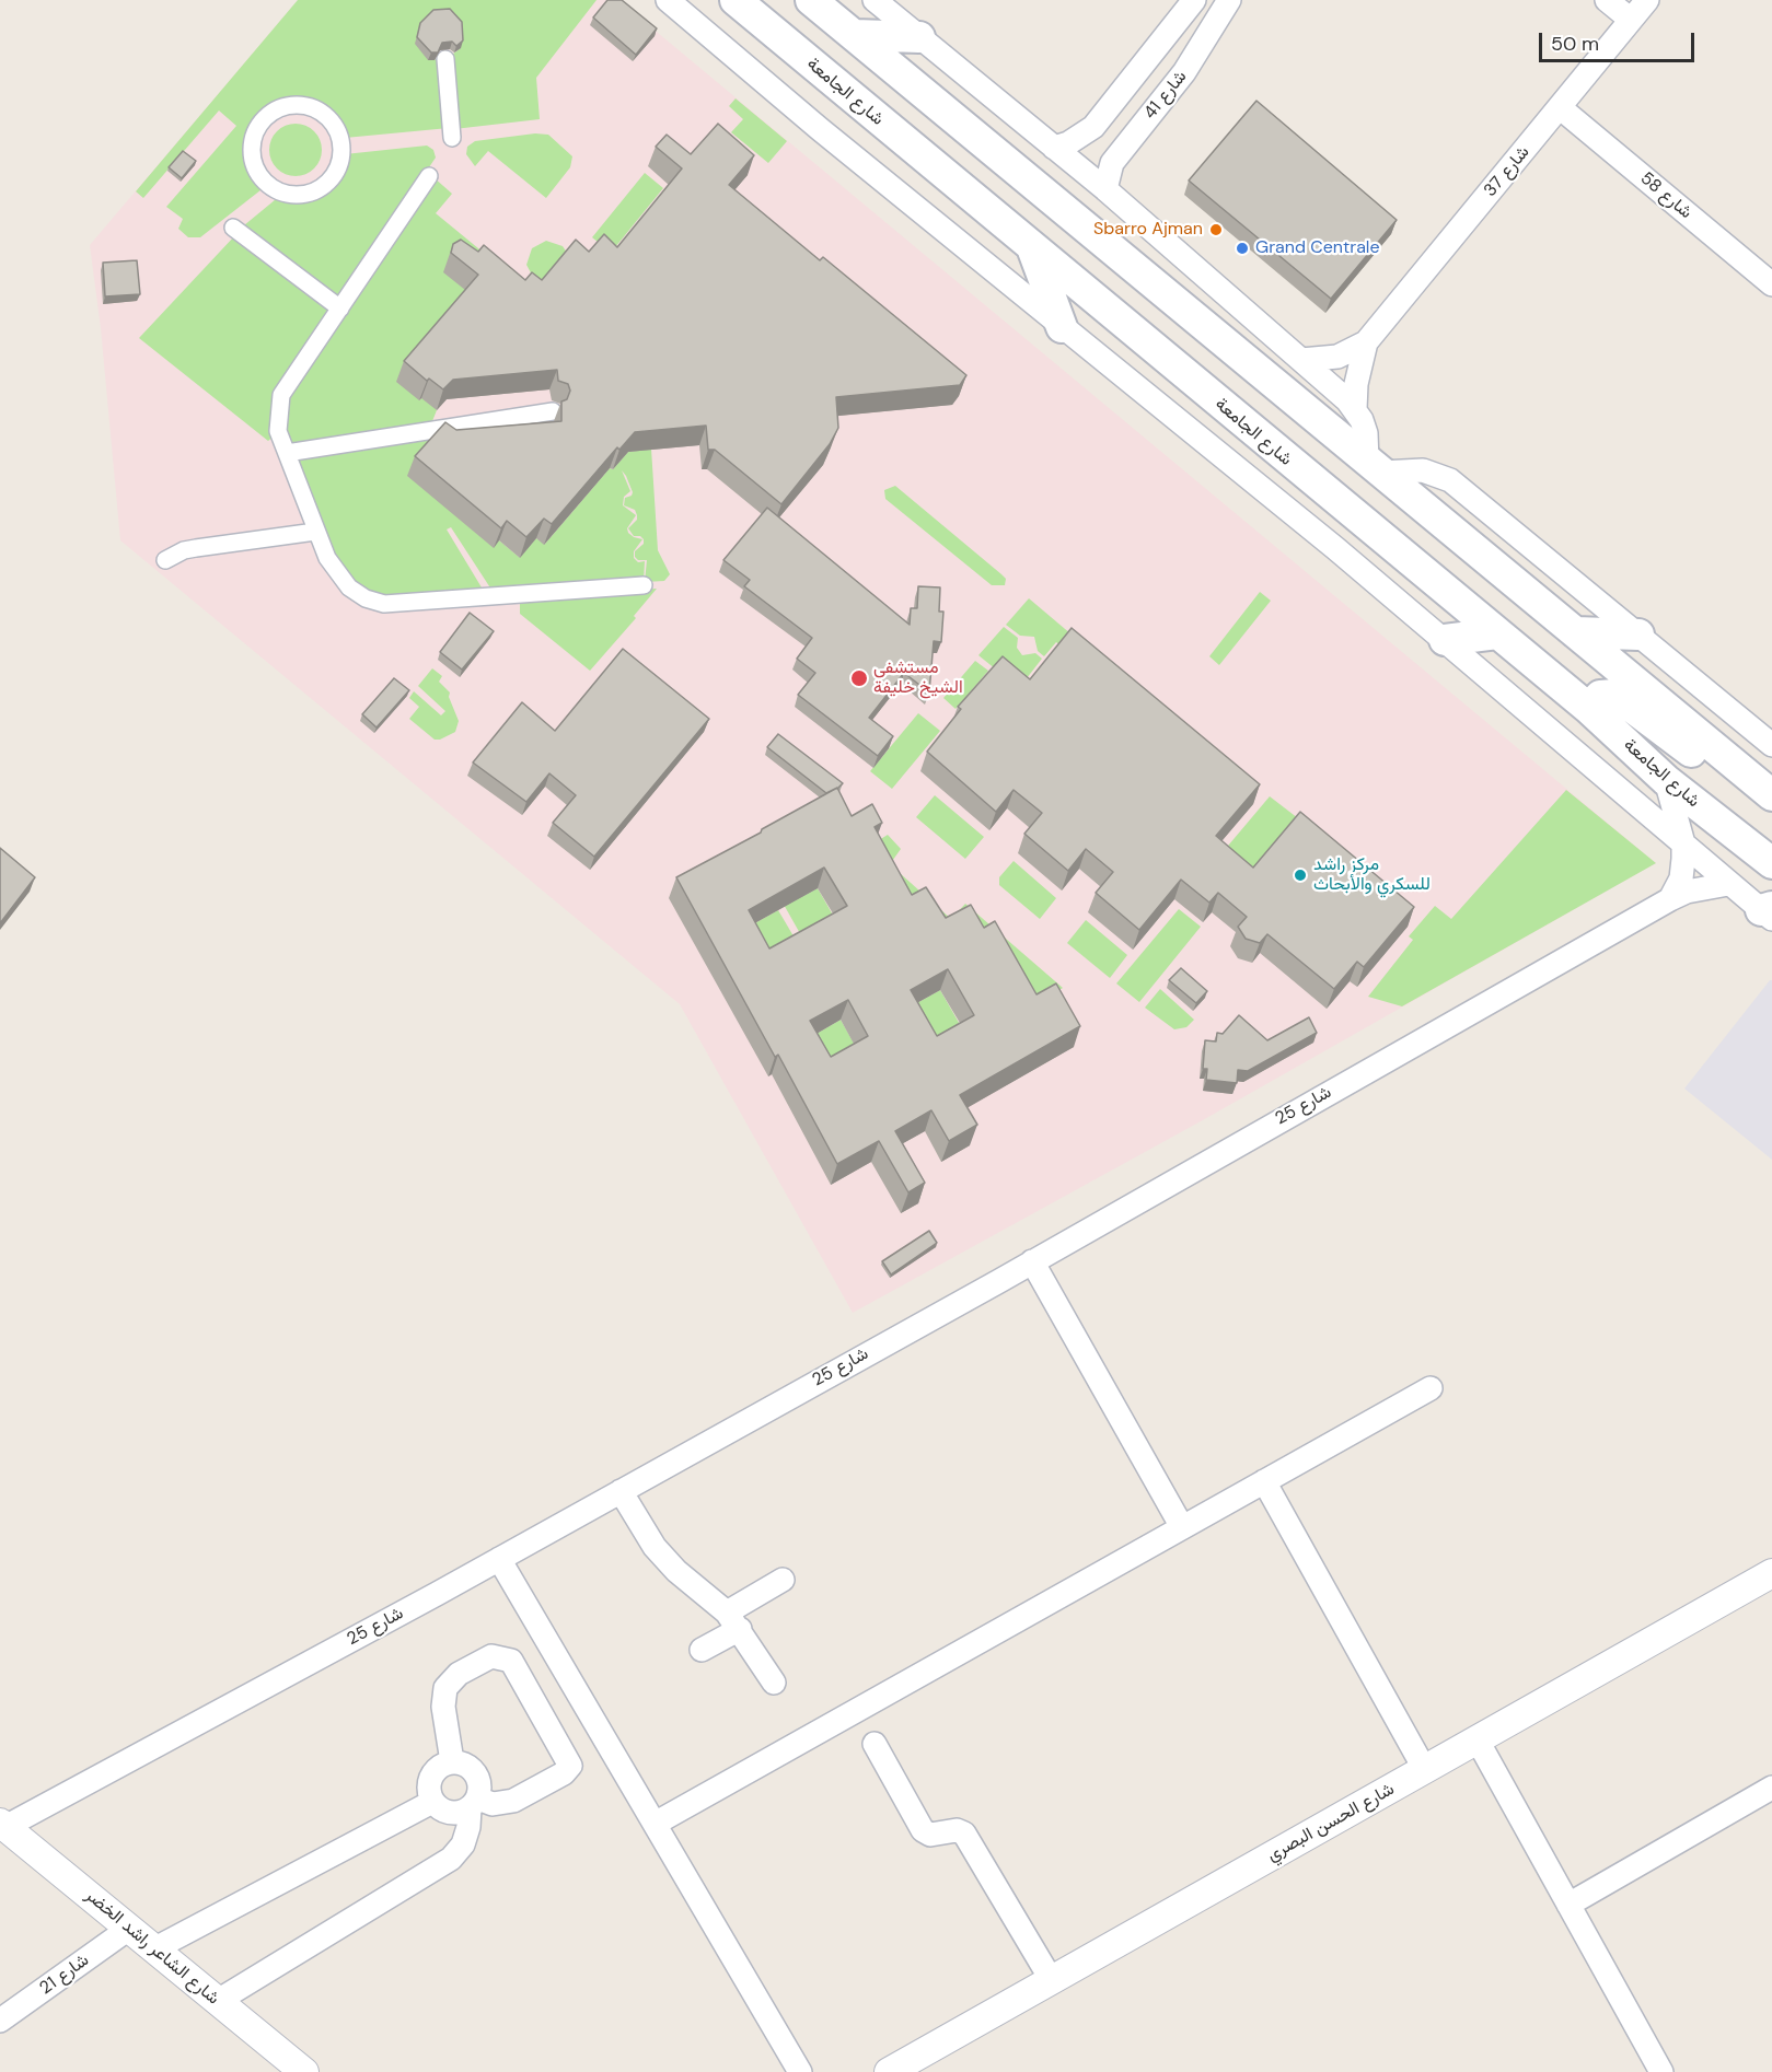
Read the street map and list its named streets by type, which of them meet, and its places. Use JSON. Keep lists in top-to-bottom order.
{
  "streets": {
    "main road": ["شارع الجامعة"],
    "street": [
      "شارع 41",
      "شارع 37",
      "شارع 58",
      "شارع 25",
      "شارع الحسن البصري",
      "شارع الشاعر راشد الخضر",
      "شارع 21"
    ]
  },
  "crossings": [
    ["شارع 37", "شارع 58"],
    ["شارع 25", "شارع الشاعر راشد الخضر"],
    ["شارع الشاعر راشد الخضر", "شارع 21"]
  ],
  "places": [
    "Sbarro Ajman",
    "Grand Centrale",
    "مستشفى الشيخ خليفة",
    "مركز راشد للسكري والأبحاث"
  ],
  "scale_bar": "50 m"
}
